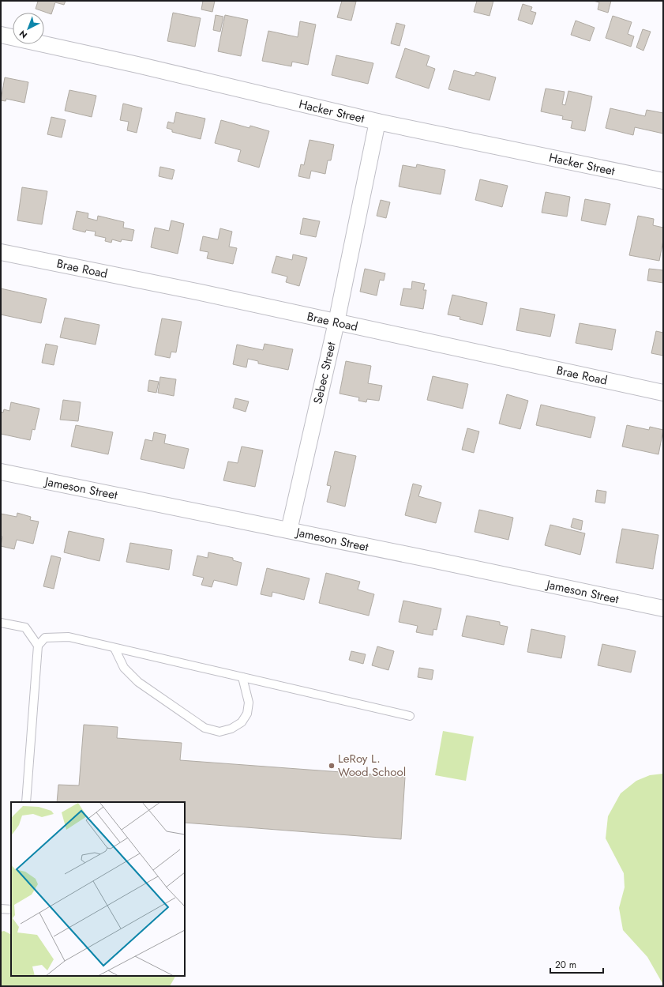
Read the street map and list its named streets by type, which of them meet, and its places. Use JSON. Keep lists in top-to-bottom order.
{
  "streets": {
    "street": [
      "Hacker Street",
      "Brae Road",
      "Sebec Street",
      "Jameson Street"
    ]
  },
  "crossings": [
    ["Hacker Street", "Sebec Street"],
    ["Brae Road", "Sebec Street"],
    ["Sebec Street", "Jameson Street"]
  ],
  "places": ["LeRoy L. Wood School"],
  "scale_bar": "20 m",
  "north": "bottom left"
}
